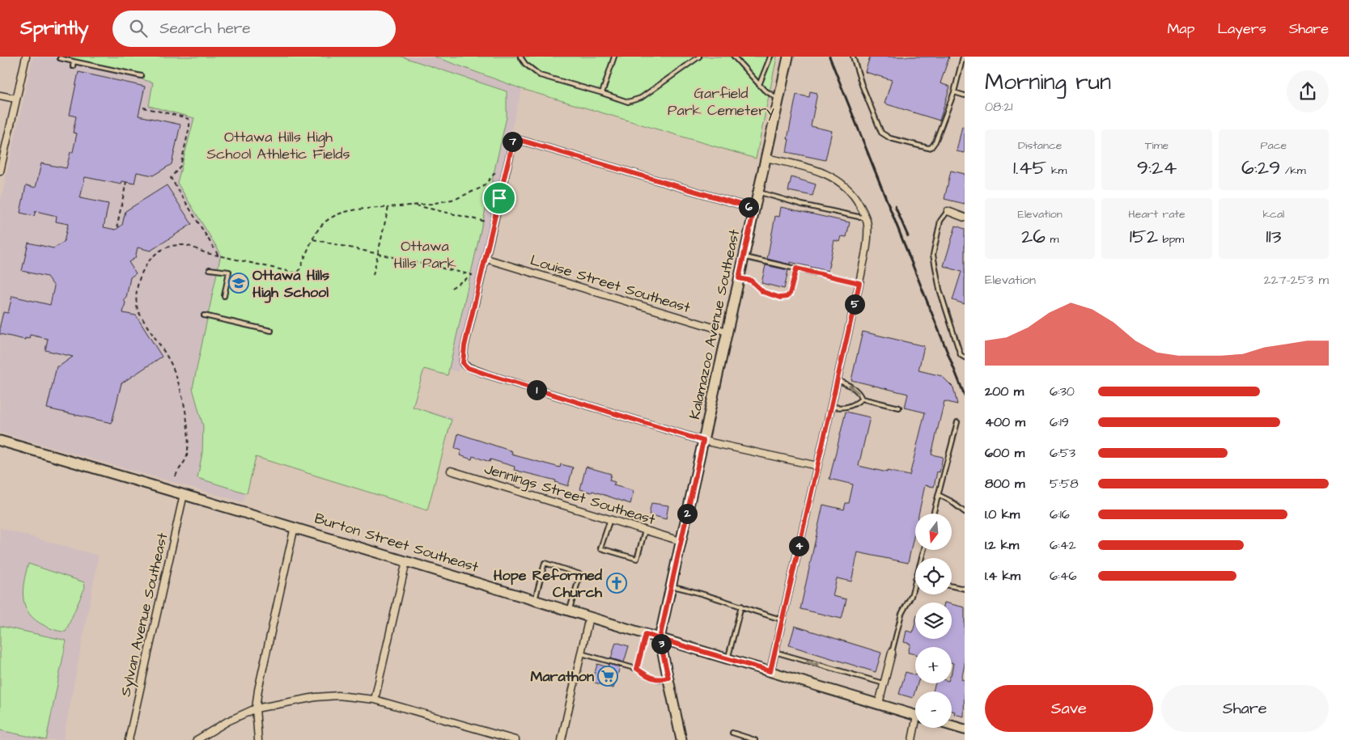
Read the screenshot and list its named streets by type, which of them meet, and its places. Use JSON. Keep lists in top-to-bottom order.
{
  "streets": {
    "main road": ["Kalamazoo Avenue Southeast", "Burton Street Southeast"],
    "street": ["Louise Street Southeast", "Jennings Street Southeast", "Sylvan Avenue Southeast"]
  },
  "crossings": [
    ["Louise Street Southeast", "Kalamazoo Avenue Southeast"],
    ["Kalamazoo Avenue Southeast", "Jennings Street Southeast"],
    ["Kalamazoo Avenue Southeast", "Burton Street Southeast"],
    ["Burton Street Southeast", "Sylvan Avenue Southeast"]
  ],
  "parks": ["Garfield Park Cemetery", "Ottawa Hills High School Athletic Fields", "Ottawa Hills Park"],
  "places": {
    "school or university": ["Ottawa Hills High School"],
    "church": ["Hope Reformed Church"],
    "supermarket": ["Marathon"]
  },
  "north": "bottom",
  "page": {
    "header": "Sprintly",
    "search": "Search here",
    "nav": ["Map", "Layers", "Share"],
    "heading": ["Morning run", "08:21"],
    "stats": [
      ["Distance", "1.45 km"],
      ["Time", "9:24"],
      ["Pace", "6:29 /km"],
      ["Elevation", "26 m"],
      ["Heart rate", "152 bpm"],
      ["kcal", "113"]
    ],
    "pins": [
      "7",
      "6",
      "5",
      "1",
      "2",
      "4",
      "3"
    ],
    "chart": ["Elevation", "227–253 m"],
    "list": [
      {
        "name": "200 m",
        "note": "6:30"
      },
      {
        "name": "400 m",
        "note": "6:19"
      },
      {
        "name": "600 m",
        "note": "6:53"
      },
      {
        "name": "800 m",
        "note": "5:58"
      },
      {
        "name": "1.0 km",
        "note": "6:16"
      },
      {
        "name": "1.2 km",
        "note": "6:42"
      },
      {
        "name": "1.4 km",
        "note": "6:46"
      }
    ],
    "map_buttons": ["+", "−"],
    "buttons": ["Save", "Share"]
  }
}
